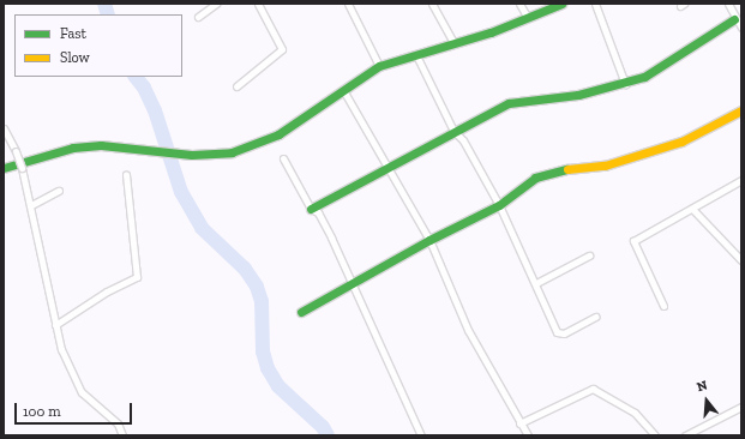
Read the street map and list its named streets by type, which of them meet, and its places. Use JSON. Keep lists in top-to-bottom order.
{
  "legend": ["Fast", "Slow"],
  "scale_bar": "100 m",
  "north": "top"
}
